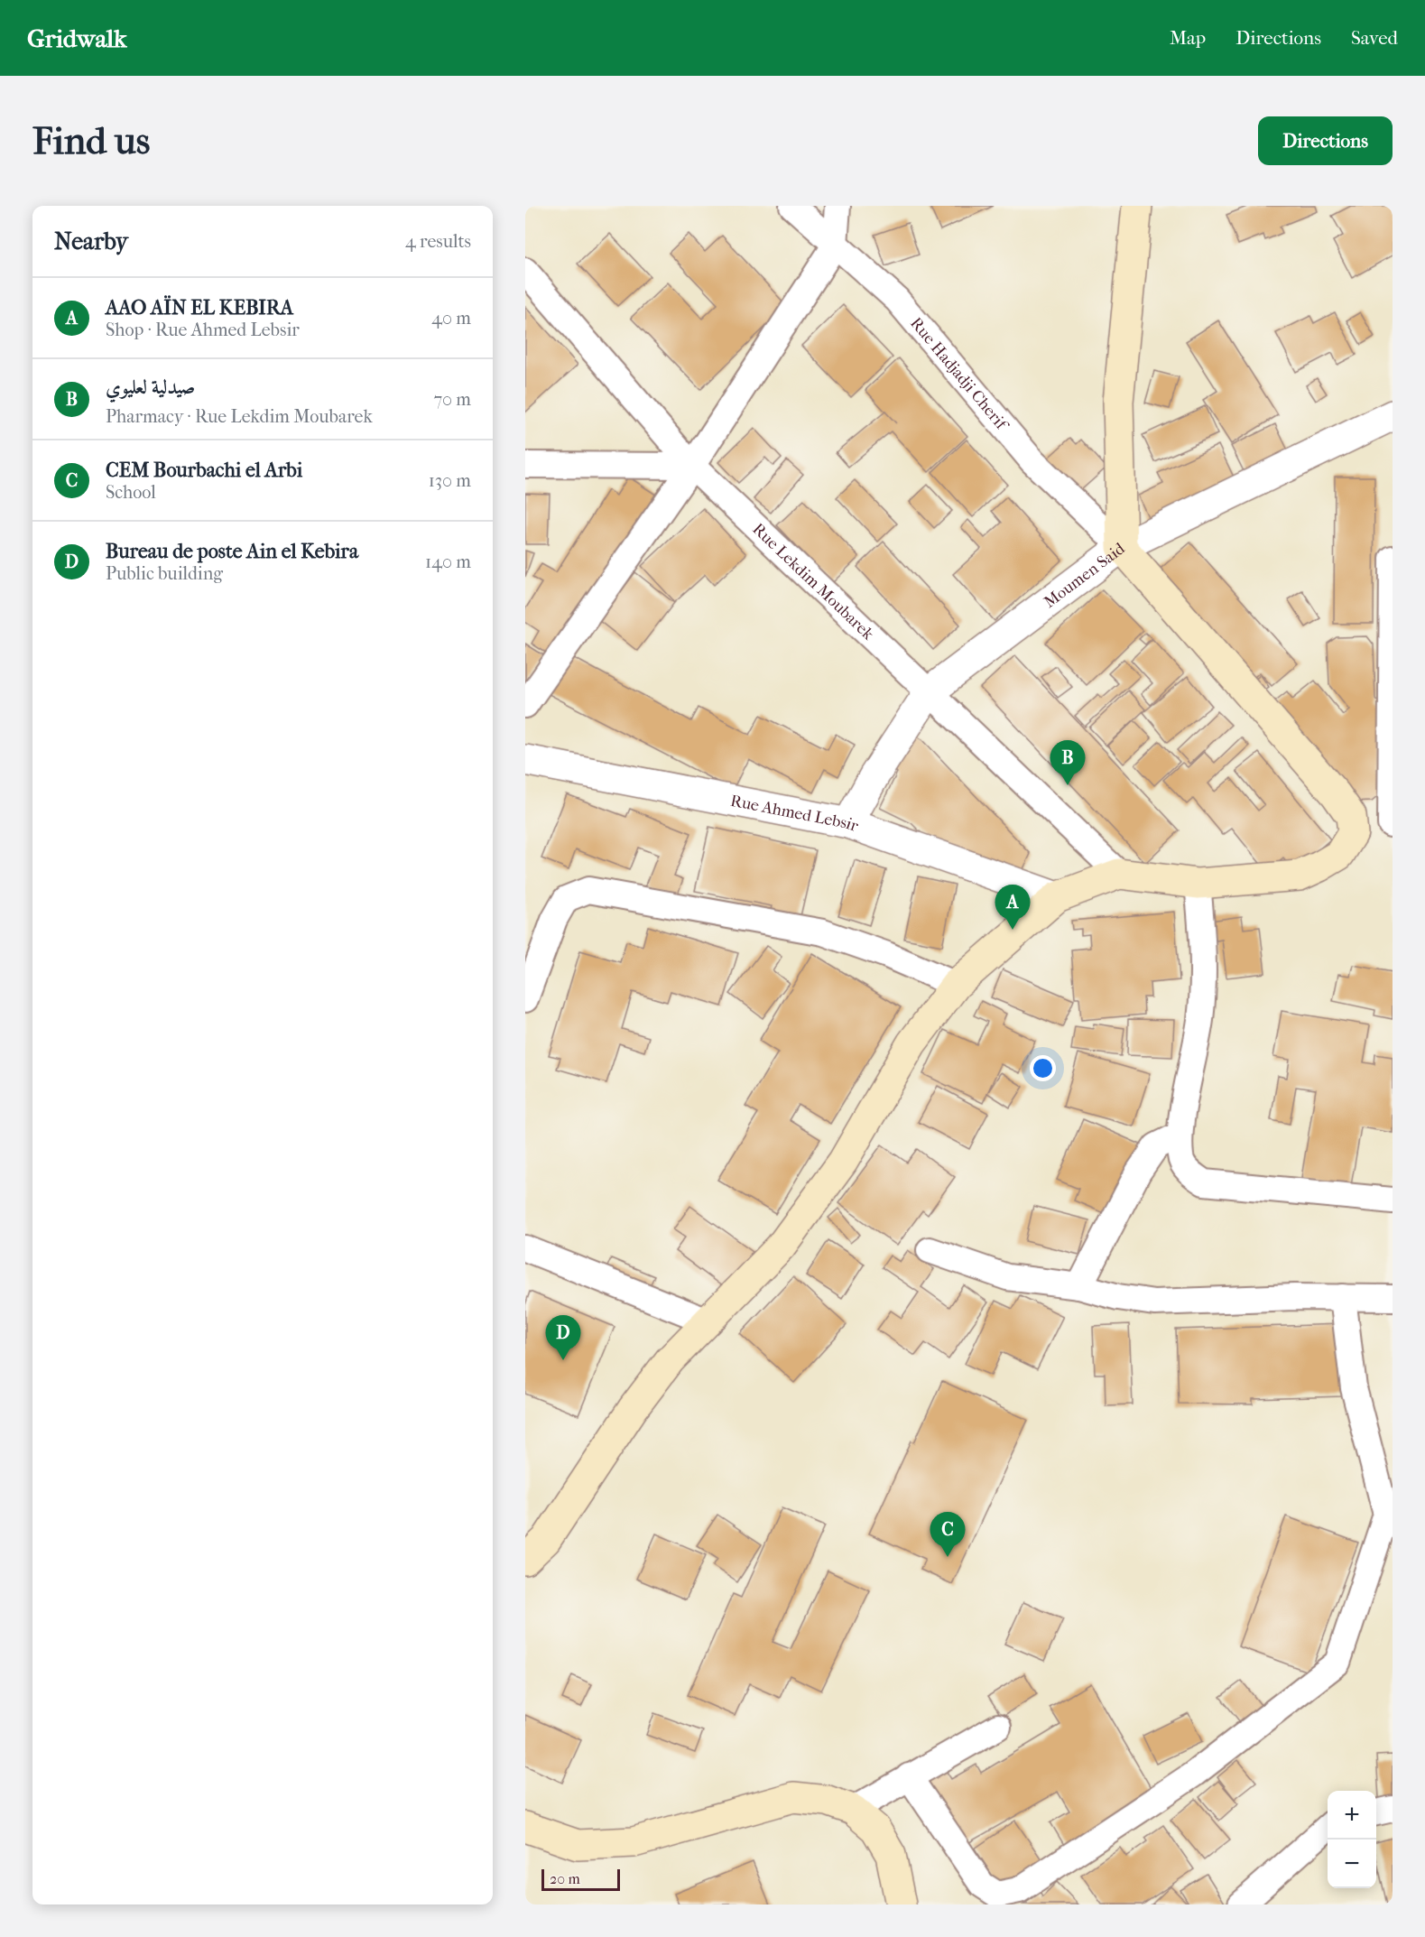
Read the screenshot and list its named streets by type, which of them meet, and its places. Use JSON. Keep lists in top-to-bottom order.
{
  "streets": {
    "street": [
      "Rue Hadjadji Cherif",
      "Moumen Said",
      "Rue Lekdim Moubarek",
      "Rue Ahmed Lebsir"
    ]
  },
  "crossings": [
    ["Rue Hadjadji Cherif", "Moumen Said"],
    ["Moumen Said", "Rue Lekdim Moubarek"],
    ["Moumen Said", "Rue Ahmed Lebsir"]
  ],
  "scale_bar": "20 m",
  "page": {
    "header": "Gridwalk",
    "nav": ["Map", "Directions", "Saved"],
    "buttons": "Directions",
    "title": "Find us",
    "heading": ["Nearby", "4 results"],
    "list": [
      {
        "mark": "A",
        "name": "AAO AÏN EL KEBIRA",
        "note": "Shop · Rue Ahmed Lebsir",
        "value": "40 m"
      },
      {
        "mark": "B",
        "name": "صيدلية لعليوي",
        "note": "Pharmacy · Rue Lekdim Moubarek",
        "value": "70 m"
      },
      {
        "mark": "C",
        "name": "CEM Bourbachi el Arbi",
        "note": "School",
        "value": "130 m"
      },
      {
        "mark": "D",
        "name": "Bureau de poste Ain el Kebira",
        "note": "Public building",
        "value": "140 m"
      }
    ],
    "pins": [
      "B",
      "A",
      "D",
      "C"
    ],
    "map_buttons": ["+", "−"],
    "scale": "20 m"
  }
}
